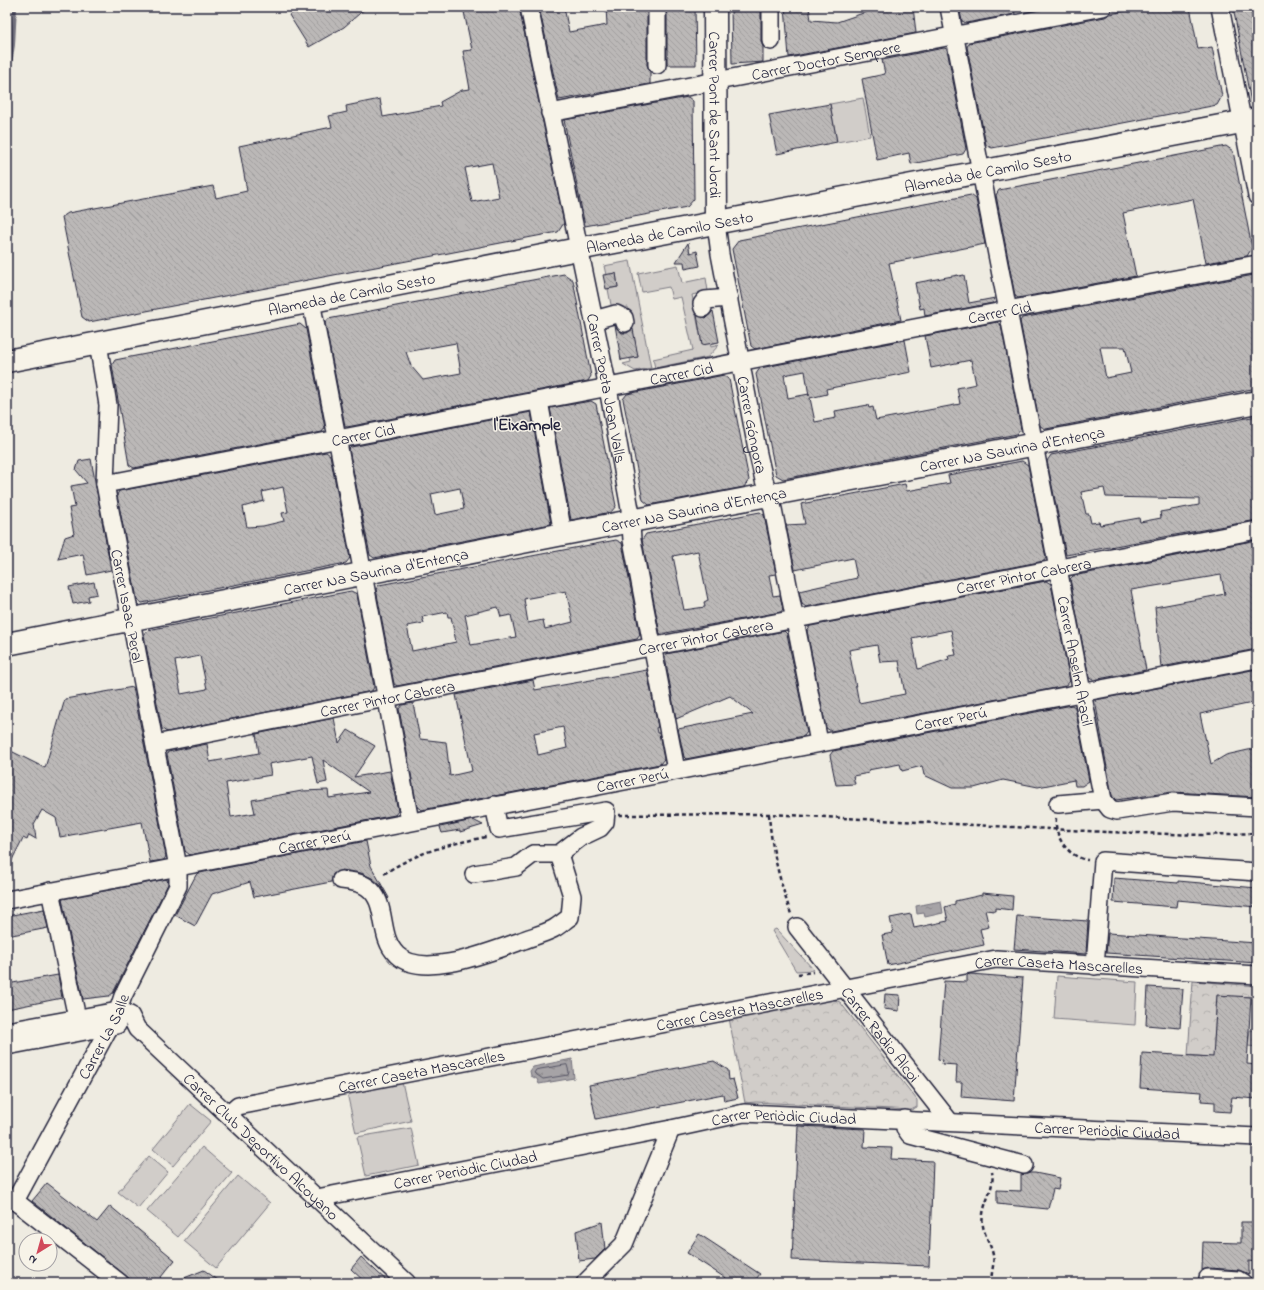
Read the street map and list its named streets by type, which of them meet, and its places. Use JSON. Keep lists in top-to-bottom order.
{
  "streets": {
    "main road": ["Carrer Pont de Sant Jordi", "Alameda de Camilo Sesto", "Carrer Na Saurina d'Entença"],
    "street": [
      "Carrer Doctor Sempere",
      "Carrer Cid",
      "Carrer Poeta Joan Valls",
      "Carrer Góngora",
      "Carrer Pintor Cabrera",
      "Carrer Isaac Peral",
      "Carrer Anselm Aracil",
      "Carrer Perú",
      "Carrer Caseta Mascarelles",
      "Carrer Radio Alcoi",
      "Carrer La Salle",
      "Carrer Periòdic Ciudad",
      "Carrer Club Deportivo Alcoyano"
    ]
  },
  "crossings": [
    ["Carrer Doctor Sempere", "Carrer Pont de Sant Jordi"],
    ["Carrer Doctor Sempere", "Carrer Poeta Joan Valls"],
    ["Carrer Doctor Sempere", "Carrer Anselm Aracil"],
    ["Carrer Pont de Sant Jordi", "Alameda de Camilo Sesto"],
    ["Carrer Pont de Sant Jordi", "Carrer Góngora"],
    ["Alameda de Camilo Sesto", "Carrer Poeta Joan Valls"],
    ["Alameda de Camilo Sesto", "Carrer Góngora"],
    ["Alameda de Camilo Sesto", "Carrer Isaac Peral"],
    ["Alameda de Camilo Sesto", "Carrer Anselm Aracil"],
    ["Carrer Cid", "Carrer Poeta Joan Valls"],
    ["Carrer Cid", "Carrer Góngora"],
    ["Carrer Cid", "Carrer Isaac Peral"],
    ["Carrer Cid", "Carrer Anselm Aracil"],
    ["Carrer Poeta Joan Valls", "Carrer Na Saurina d'Entença"],
    ["Carrer Poeta Joan Valls", "Carrer Pintor Cabrera"],
    ["Carrer Poeta Joan Valls", "Carrer Perú"],
    ["Carrer Góngora", "Carrer Na Saurina d'Entença"],
    ["Carrer Góngora", "Carrer Pintor Cabrera"],
    ["Carrer Góngora", "Carrer Perú"],
    ["Carrer Na Saurina d'Entença", "Carrer Isaac Peral"],
    ["Carrer Na Saurina d'Entença", "Carrer Anselm Aracil"],
    ["Carrer Pintor Cabrera", "Carrer Isaac Peral"],
    ["Carrer Pintor Cabrera", "Carrer Anselm Aracil"],
    ["Carrer Isaac Peral", "Carrer Perú"],
    ["Carrer Isaac Peral", "Carrer La Salle"],
    ["Carrer Anselm Aracil", "Carrer Perú"],
    ["Carrer Perú", "Carrer La Salle"],
    ["Carrer Caseta Mascarelles", "Carrer Radio Alcoi"],
    ["Carrer Caseta Mascarelles", "Carrer Club Deportivo Alcoyano"],
    ["Carrer Radio Alcoi", "Carrer Periòdic Ciudad"],
    ["Carrer La Salle", "Carrer Club Deportivo Alcoyano"],
    ["Carrer Periòdic Ciudad", "Carrer Club Deportivo Alcoyano"]
  ],
  "districts": ["l'Eixample"],
  "north": "bottom left"
}
